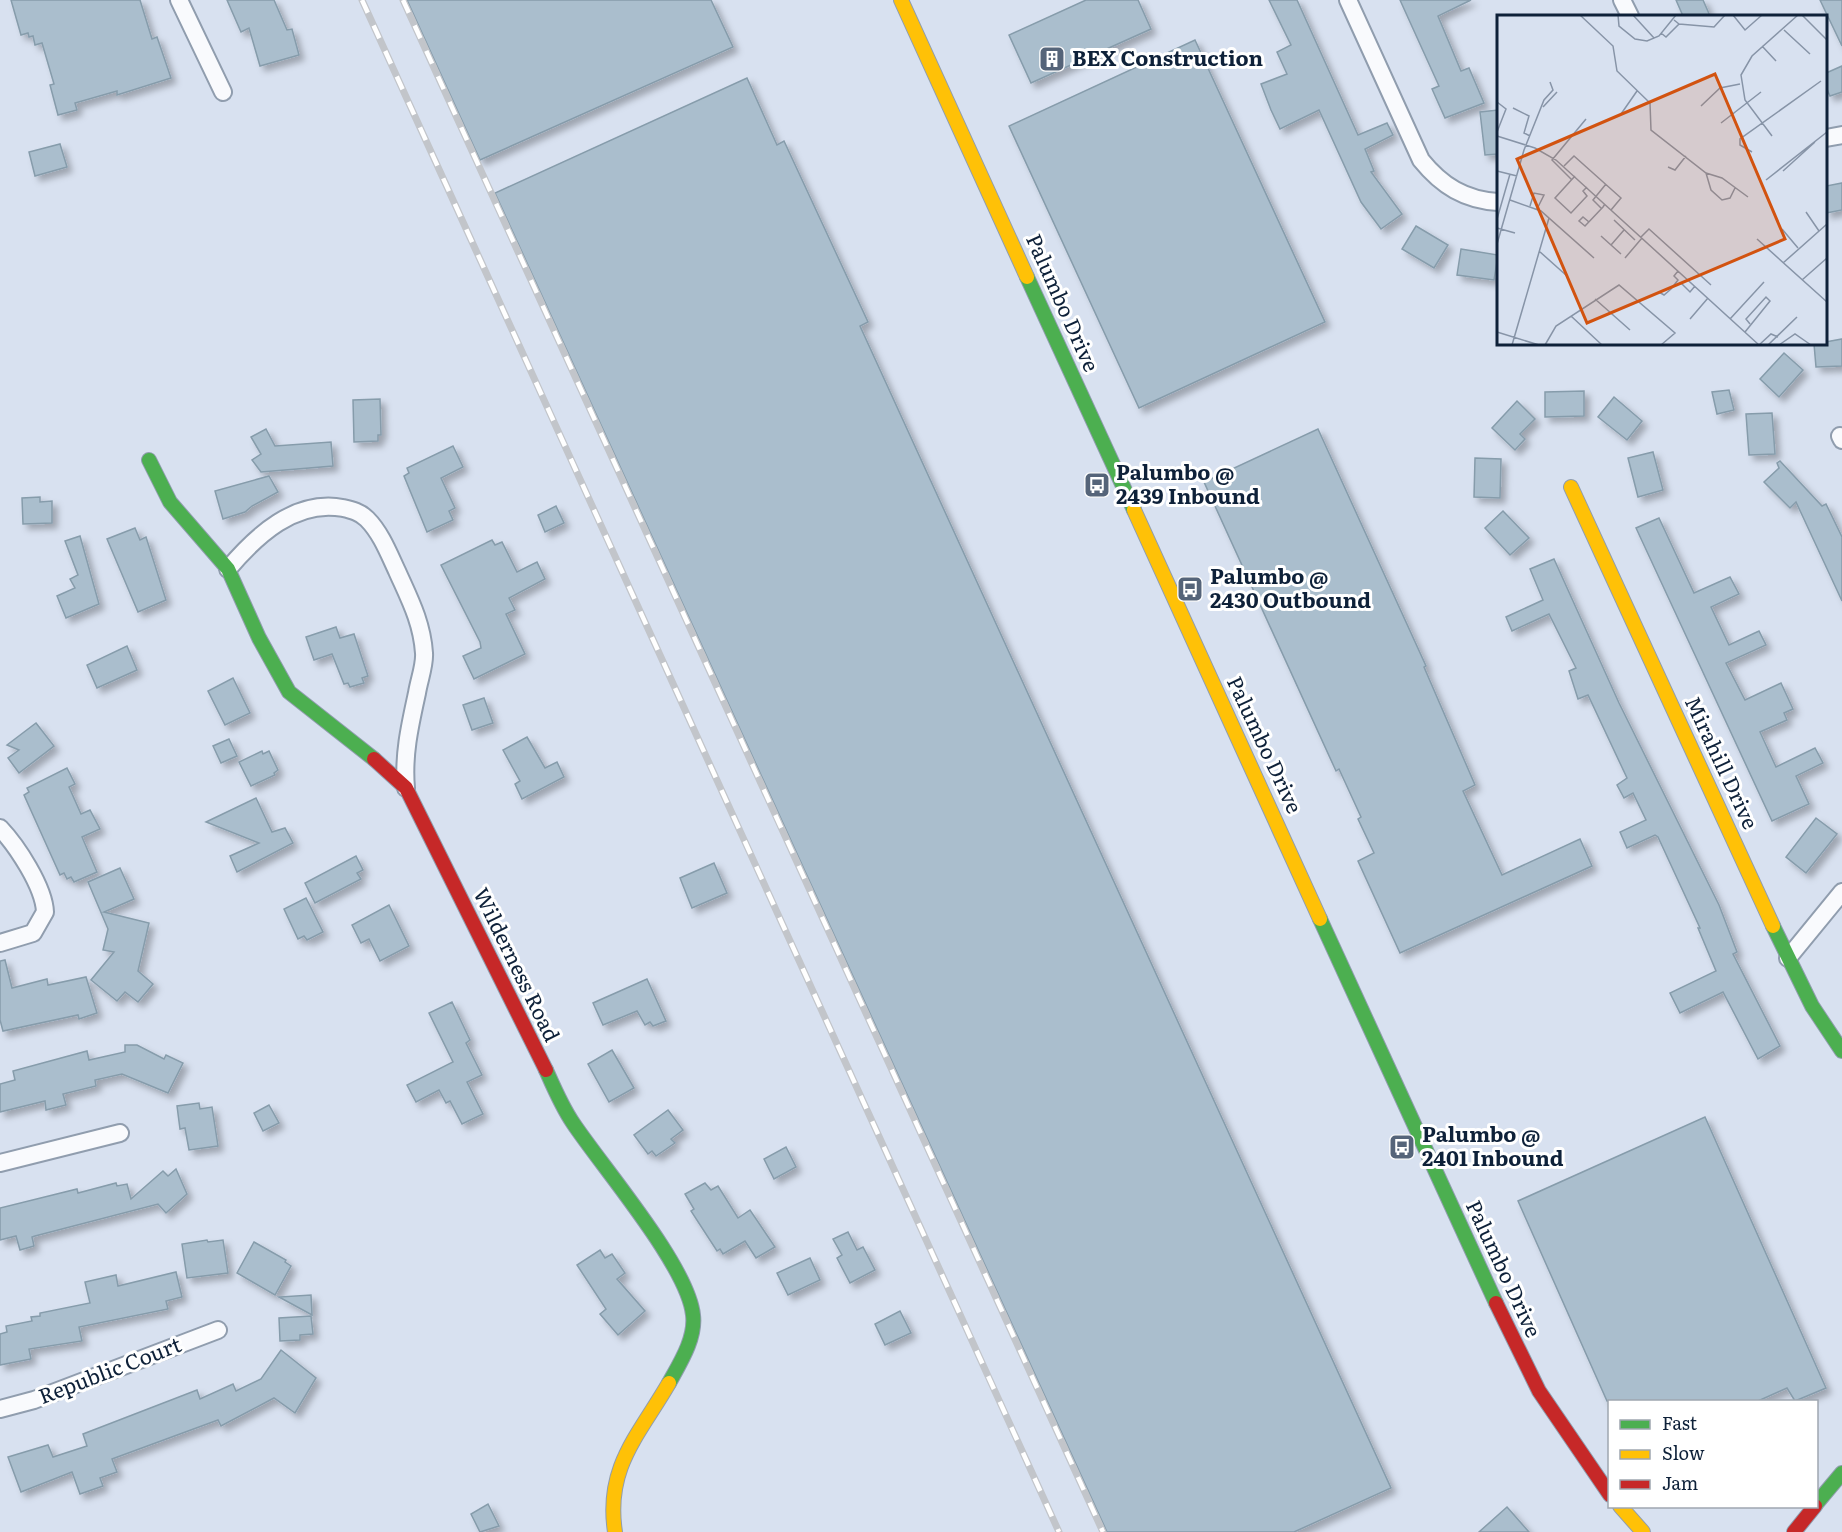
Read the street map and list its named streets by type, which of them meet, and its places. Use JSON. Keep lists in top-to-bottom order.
{
  "streets": {
    "street": [
      "Palumbo Drive",
      "Mirahill Drive",
      "Wilderness Road",
      "Republic Court"
    ]
  },
  "places": {
    "building": ["BEX Construction"],
    "bus stop": ["Palumbo @ 2439 Inbound", "Palumbo @ 2430 Outbound", "Palumbo @ 2401 Inbound"]
  },
  "legend": ["Fast", "Slow", "Jam"]
}
